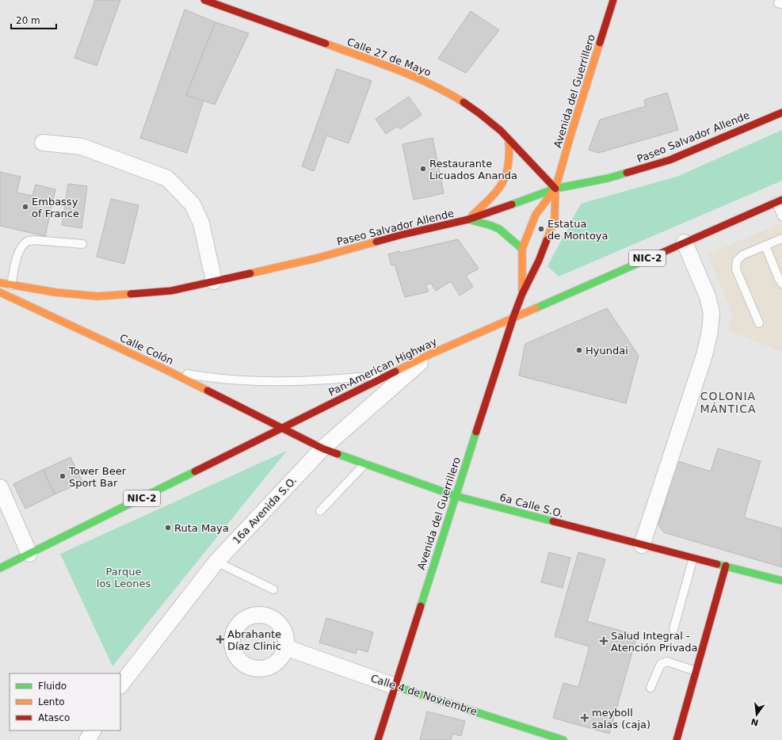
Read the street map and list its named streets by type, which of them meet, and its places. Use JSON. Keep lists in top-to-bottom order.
{
  "streets": {
    "main road": [
      "Calle 27 de Mayo",
      "Avenida del Guerrillero",
      "Paseo Salvador Allende",
      "NIC-2",
      "Calle Colón",
      "Pan-American Highway",
      "6a Calle S.O.",
      "Calle 4 de Noviembre"
    ],
    "street": ["16a Avenida S.O."]
  },
  "crossings": [
    ["Calle 27 de Mayo", "Avenida del Guerrillero"],
    ["Calle 27 de Mayo", "Paseo Salvador Allende"],
    ["Avenida del Guerrillero", "Paseo Salvador Allende"],
    ["Avenida del Guerrillero", "Pan-American Highway"],
    ["Avenida del Guerrillero", "6a Calle S.O."],
    ["Avenida del Guerrillero", "Calle 4 de Noviembre"],
    ["Calle Colón", "Pan-American Highway"],
    ["Calle Colón", "6a Calle S.O."],
    ["Pan-American Highway", "6a Calle S.O."],
    ["Pan-American Highway", "16a Avenida S.O."],
    ["6a Calle S.O.", "16a Avenida S.O."]
  ],
  "districts": ["COLONIA MÁNTICA"],
  "parks": ["Parque los Leones"],
  "places": {
    "other": [
      "Restaurante Licuados Ananda",
      "Embassy of France",
      "Estatua de Montoya",
      "Hyundai",
      "Tower Beer Sport Bar",
      "Ruta Maya"
    ],
    "health": ["Abrahante Díaz Clinic", "Salud Integral - Atención Privada", "meyboll salas (caja)"]
  },
  "legend": ["Fluido", "Lento", "Atasco"],
  "scale_bar": "20 m",
  "north": "bottom"
}
